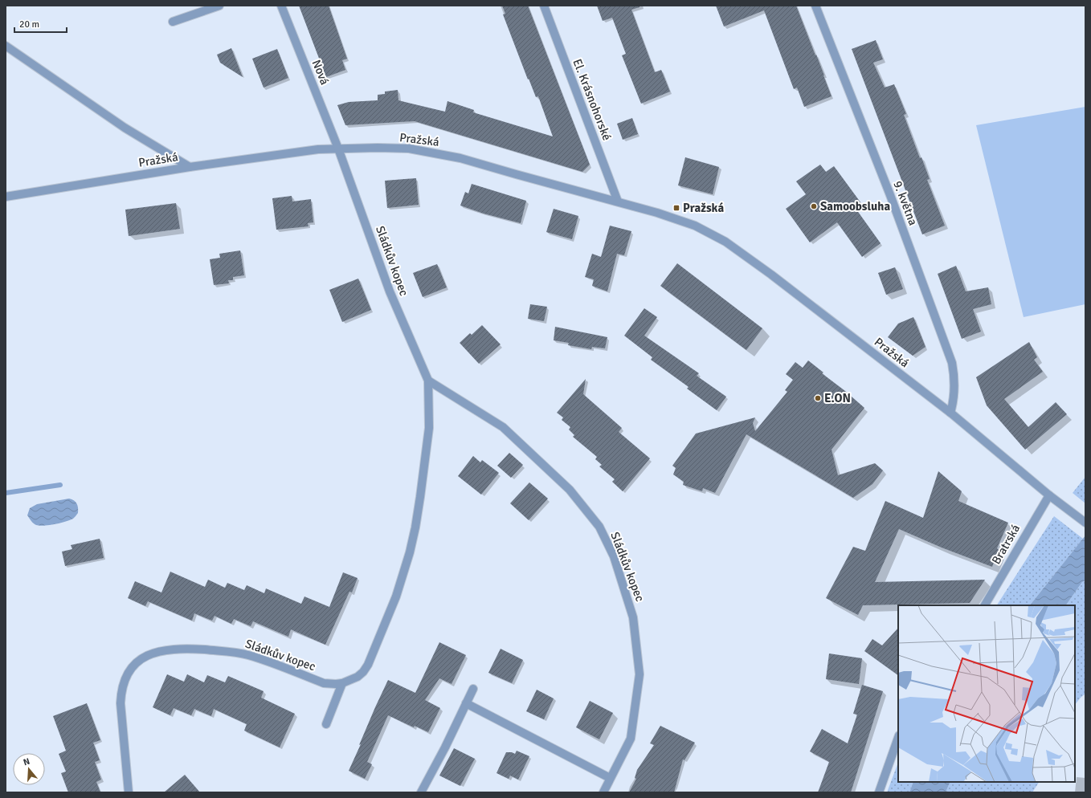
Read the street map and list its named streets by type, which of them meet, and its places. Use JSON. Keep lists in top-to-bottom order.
{
  "streets": {
    "street": [
      "Nová",
      "El. Krásnohorské",
      "Pražská",
      "9. května",
      "Sládkův kopec",
      "Bratrská"
    ]
  },
  "crossings": [
    ["Nová", "Pražská"],
    ["Nová", "Sládkův kopec"],
    ["El. Krásnohorské", "Pražská"],
    ["Pražská", "9. května"],
    ["Pražská", "Sládkův kopec"],
    ["Pražská", "Bratrská"]
  ],
  "places": {
    "other": ["Samoobsluha", "E.ON"],
    "transit": ["Pražská"]
  },
  "scale_bar": "20 m",
  "north": "top"
}
